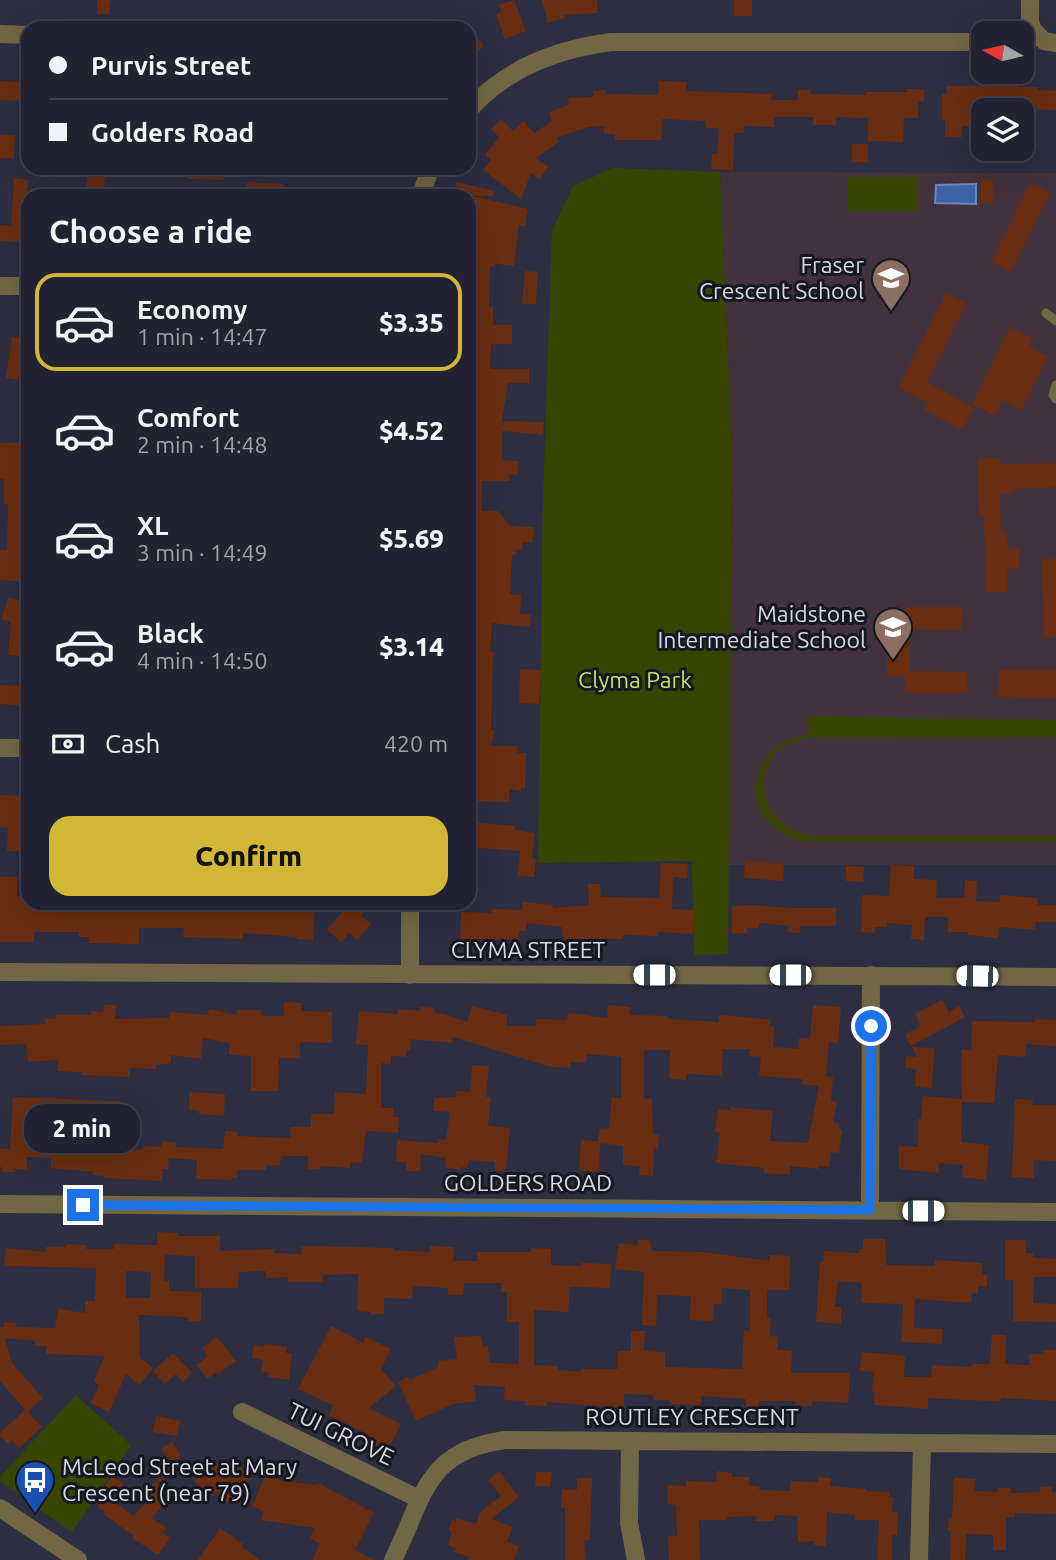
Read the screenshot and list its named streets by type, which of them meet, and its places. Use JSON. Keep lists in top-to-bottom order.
{
  "streets": {
    "street": [
      "CLYMA STREET",
      "GOLDERS ROAD",
      "ROUTLEY CRESCENT",
      "TUI GROVE"
    ]
  },
  "crossings": [
    ["ROUTLEY CRESCENT", "TUI GROVE"]
  ],
  "parks": ["Clyma Park"],
  "places": {
    "school or university": ["Fraser Crescent School", "Maidstone Intermediate School"],
    "bus stop": ["McLeod Street at Mary Crescent (near 79)"]
  },
  "north": "left",
  "page": {
    "banner": ["Purvis Street", "Golders Road"],
    "heading": "Choose a ride",
    "list": [
      {
        "name": "Economy",
        "note": "1 min · 14:47",
        "value": "$3.35"
      },
      {
        "name": "Comfort",
        "note": "2 min · 14:48",
        "value": "$4.52"
      },
      {
        "name": "XL",
        "note": "3 min · 14:49",
        "value": "$5.69"
      },
      {
        "name": "Black",
        "note": "4 min · 14:50",
        "value": "$3.14"
      }
    ],
    "pay": ["Cash", "420 m"],
    "buttons": "Confirm",
    "bubble": "2 min"
  }
}
